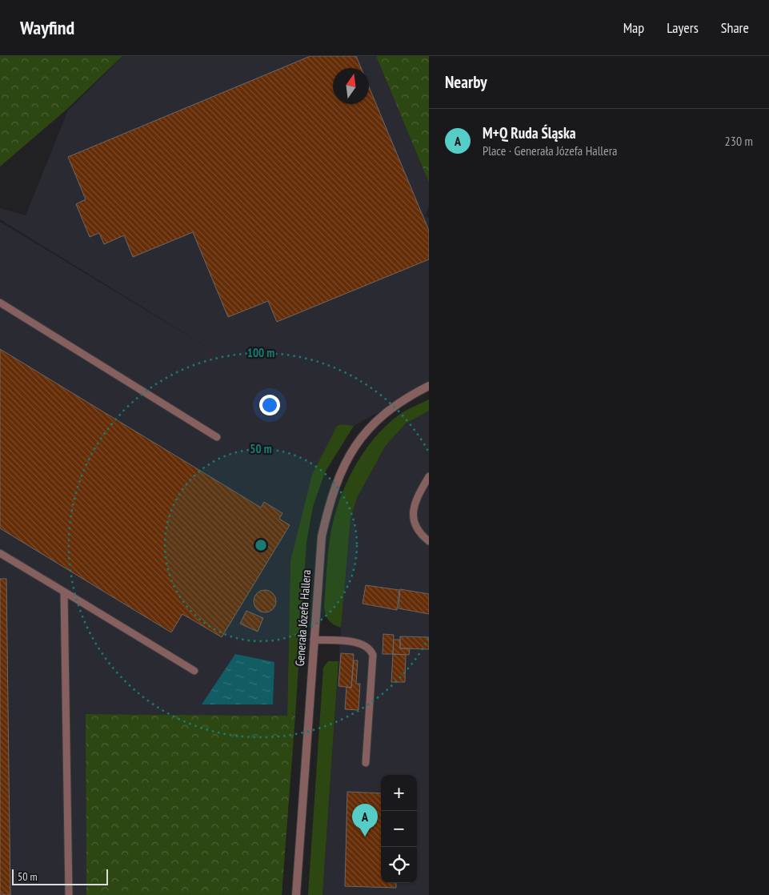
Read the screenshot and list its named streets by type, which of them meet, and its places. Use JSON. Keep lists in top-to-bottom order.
{
  "streets": {
    "street": ["Generała Józefa Hallera"]
  },
  "scale_bar": "50 m",
  "north": "top",
  "page": {
    "header": "Wayfind",
    "nav": ["Map", "Layers", "Share"],
    "heading": "Nearby",
    "list": [
      {
        "mark": "A",
        "name": "M+Q Ruda Śląska",
        "note": "Place · Generała Józefa Hallera",
        "value": "230 m"
      }
    ],
    "map_buttons": ["+", "−"],
    "pins": "A",
    "scale": "50 m"
  },
  "rings": ["100 m", "50 m"]
}
